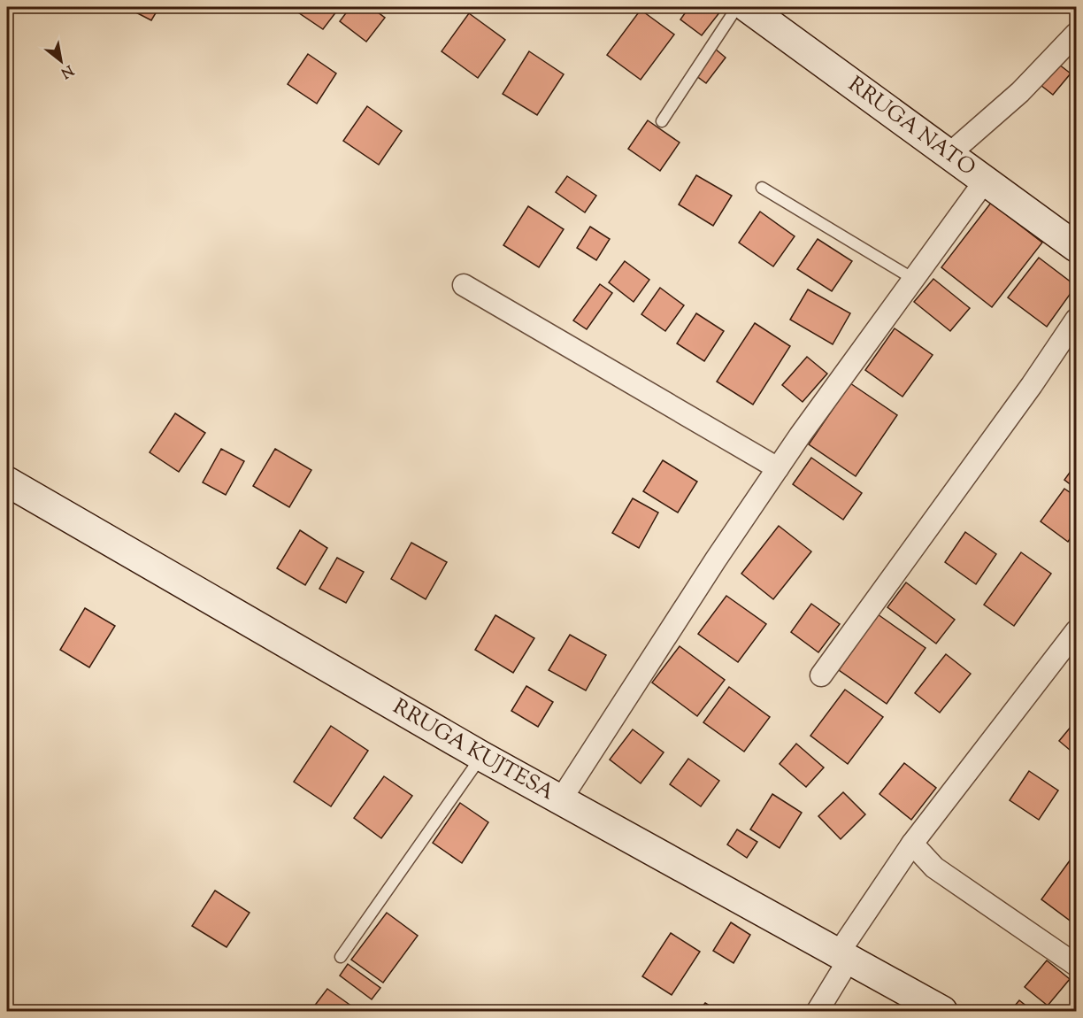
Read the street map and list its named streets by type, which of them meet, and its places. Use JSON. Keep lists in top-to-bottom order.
{
  "streets": {
    "street": ["RRUGA NATO", "RRUGA KUJTESA"]
  },
  "north": "bottom right"
}
